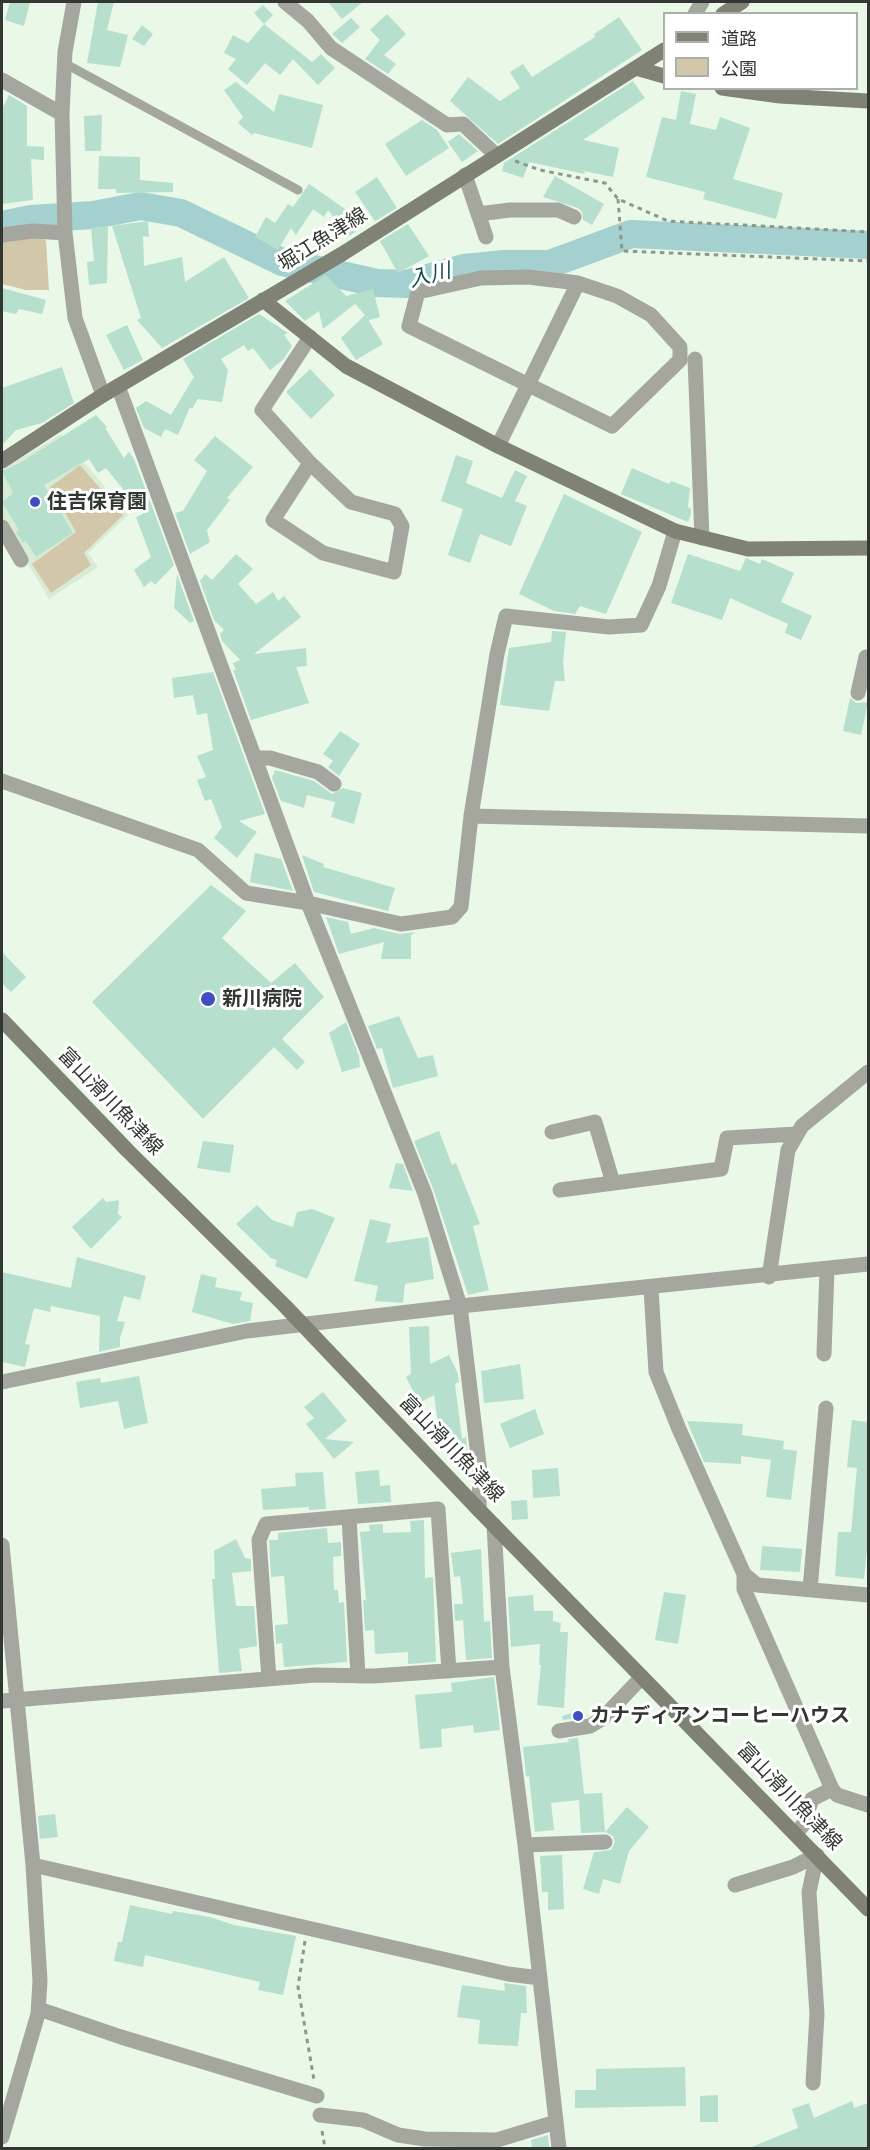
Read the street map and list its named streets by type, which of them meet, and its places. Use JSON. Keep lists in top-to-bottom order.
{
  "streets": {
    "main road": ["堀江魚津線", "富山滑川魚津線"]
  },
  "water": ["入川"],
  "places": ["住吉保育園", "新川病院", "カナディアンコーヒーハウス"],
  "legend": ["道路", "公園"]
}
